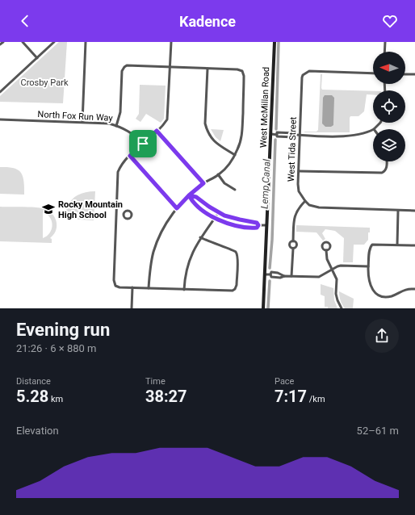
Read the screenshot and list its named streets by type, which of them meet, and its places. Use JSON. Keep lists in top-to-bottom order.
{
  "streets": {
    "main road": ["West McMillan Road"],
    "street": ["North Fox Run Way", "West Tida Street"]
  },
  "water": ["Lemp Canal"],
  "parks": ["Crosby Park"],
  "places": {
    "school or university": ["Rocky Mountain High School"]
  },
  "north": "left",
  "page": {
    "header": "Kadence",
    "heading": ["Evening run", "21:26 · 6 × 880 m"],
    "stats": [
      ["Distance", "5.28 km"],
      ["Time", "38:27"],
      ["Pace", "7:17 /km"]
    ],
    "chart": ["Elevation", "52–61 m"]
  }
}
